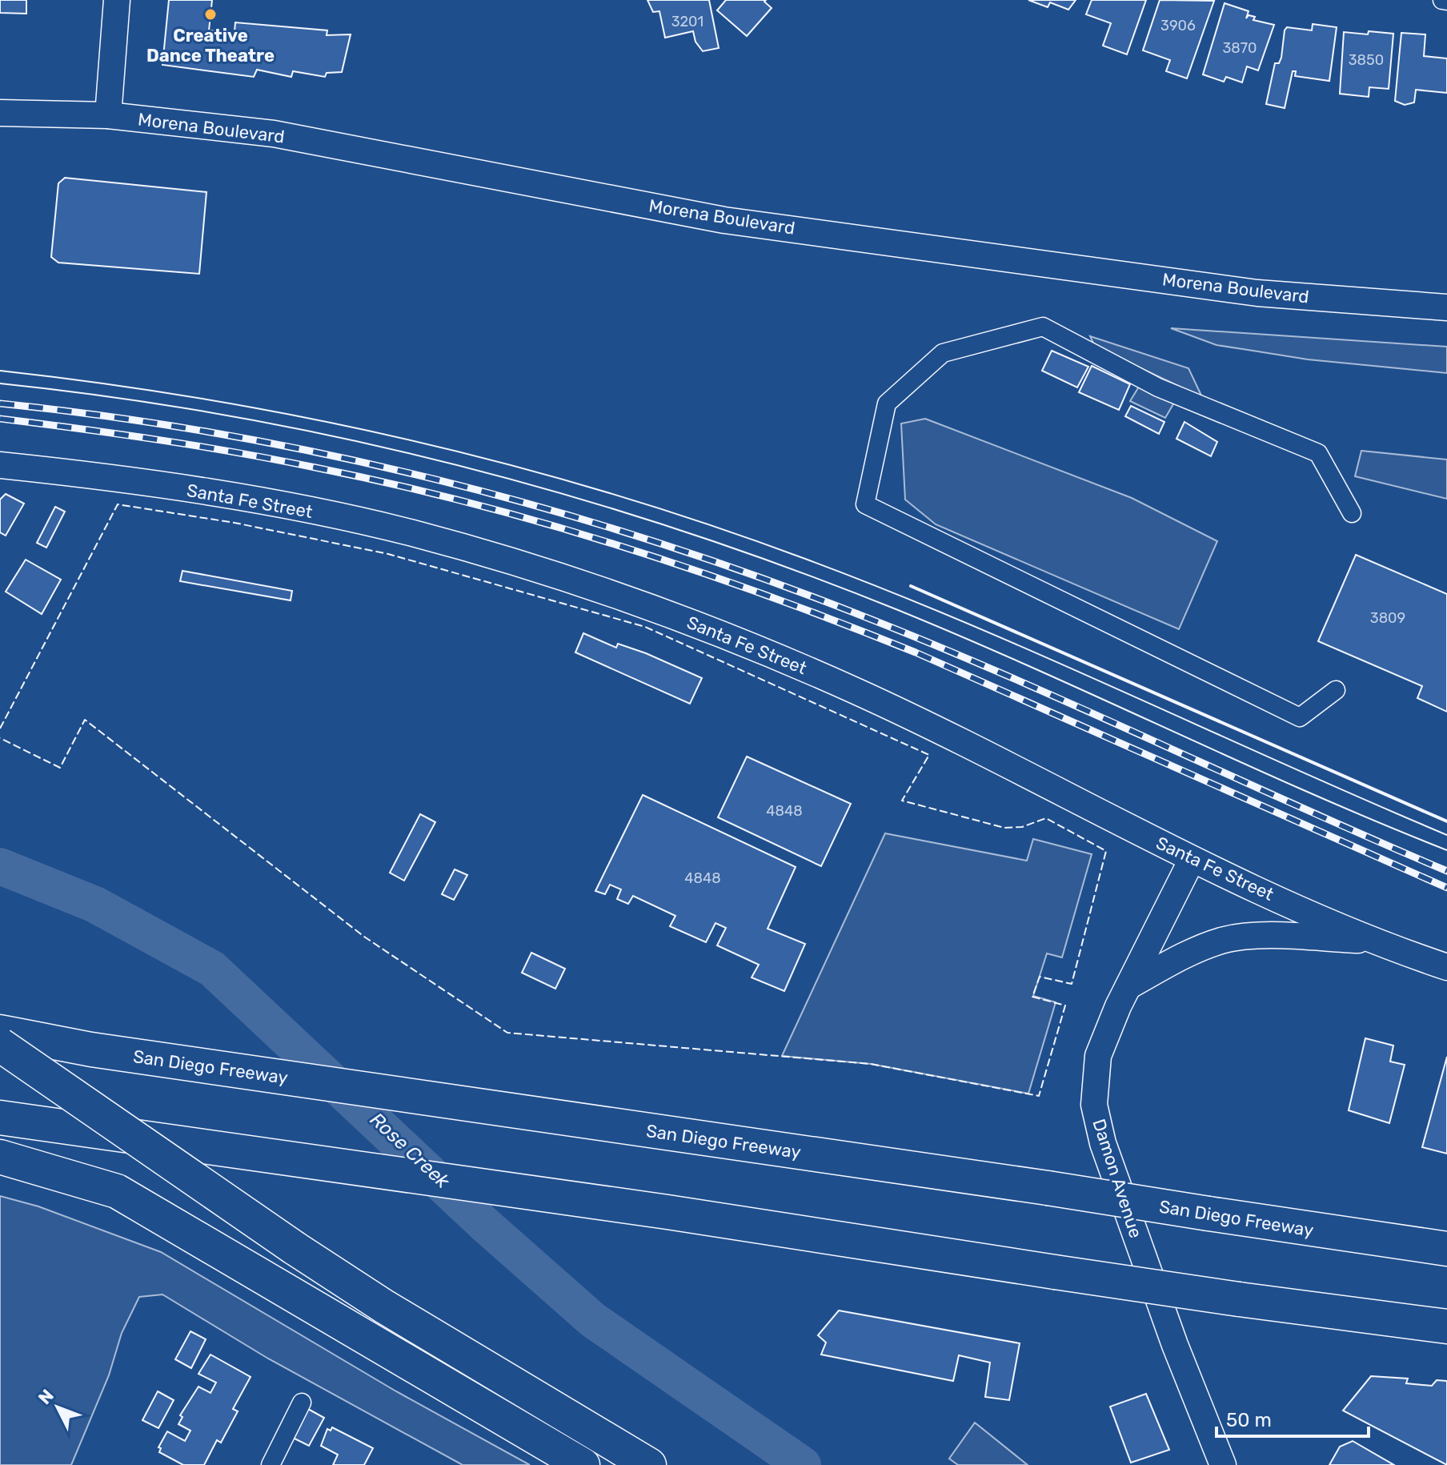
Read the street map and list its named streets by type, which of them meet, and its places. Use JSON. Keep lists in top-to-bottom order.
{
  "streets": {
    "highway": ["San Diego Freeway"],
    "street": ["Morena Boulevard", "Santa Fe Street", "Damon Avenue"]
  },
  "crossings": [
    ["Santa Fe Street", "Damon Avenue"]
  ],
  "water": ["Rose Creek"],
  "places": ["Creative Dance Theatre"],
  "house_numbers": [
    "3201",
    "3906",
    "3870",
    "3850",
    "3809",
    "4848",
    "4848"
  ],
  "scale_bar": "50 m",
  "north": "top left"
}
